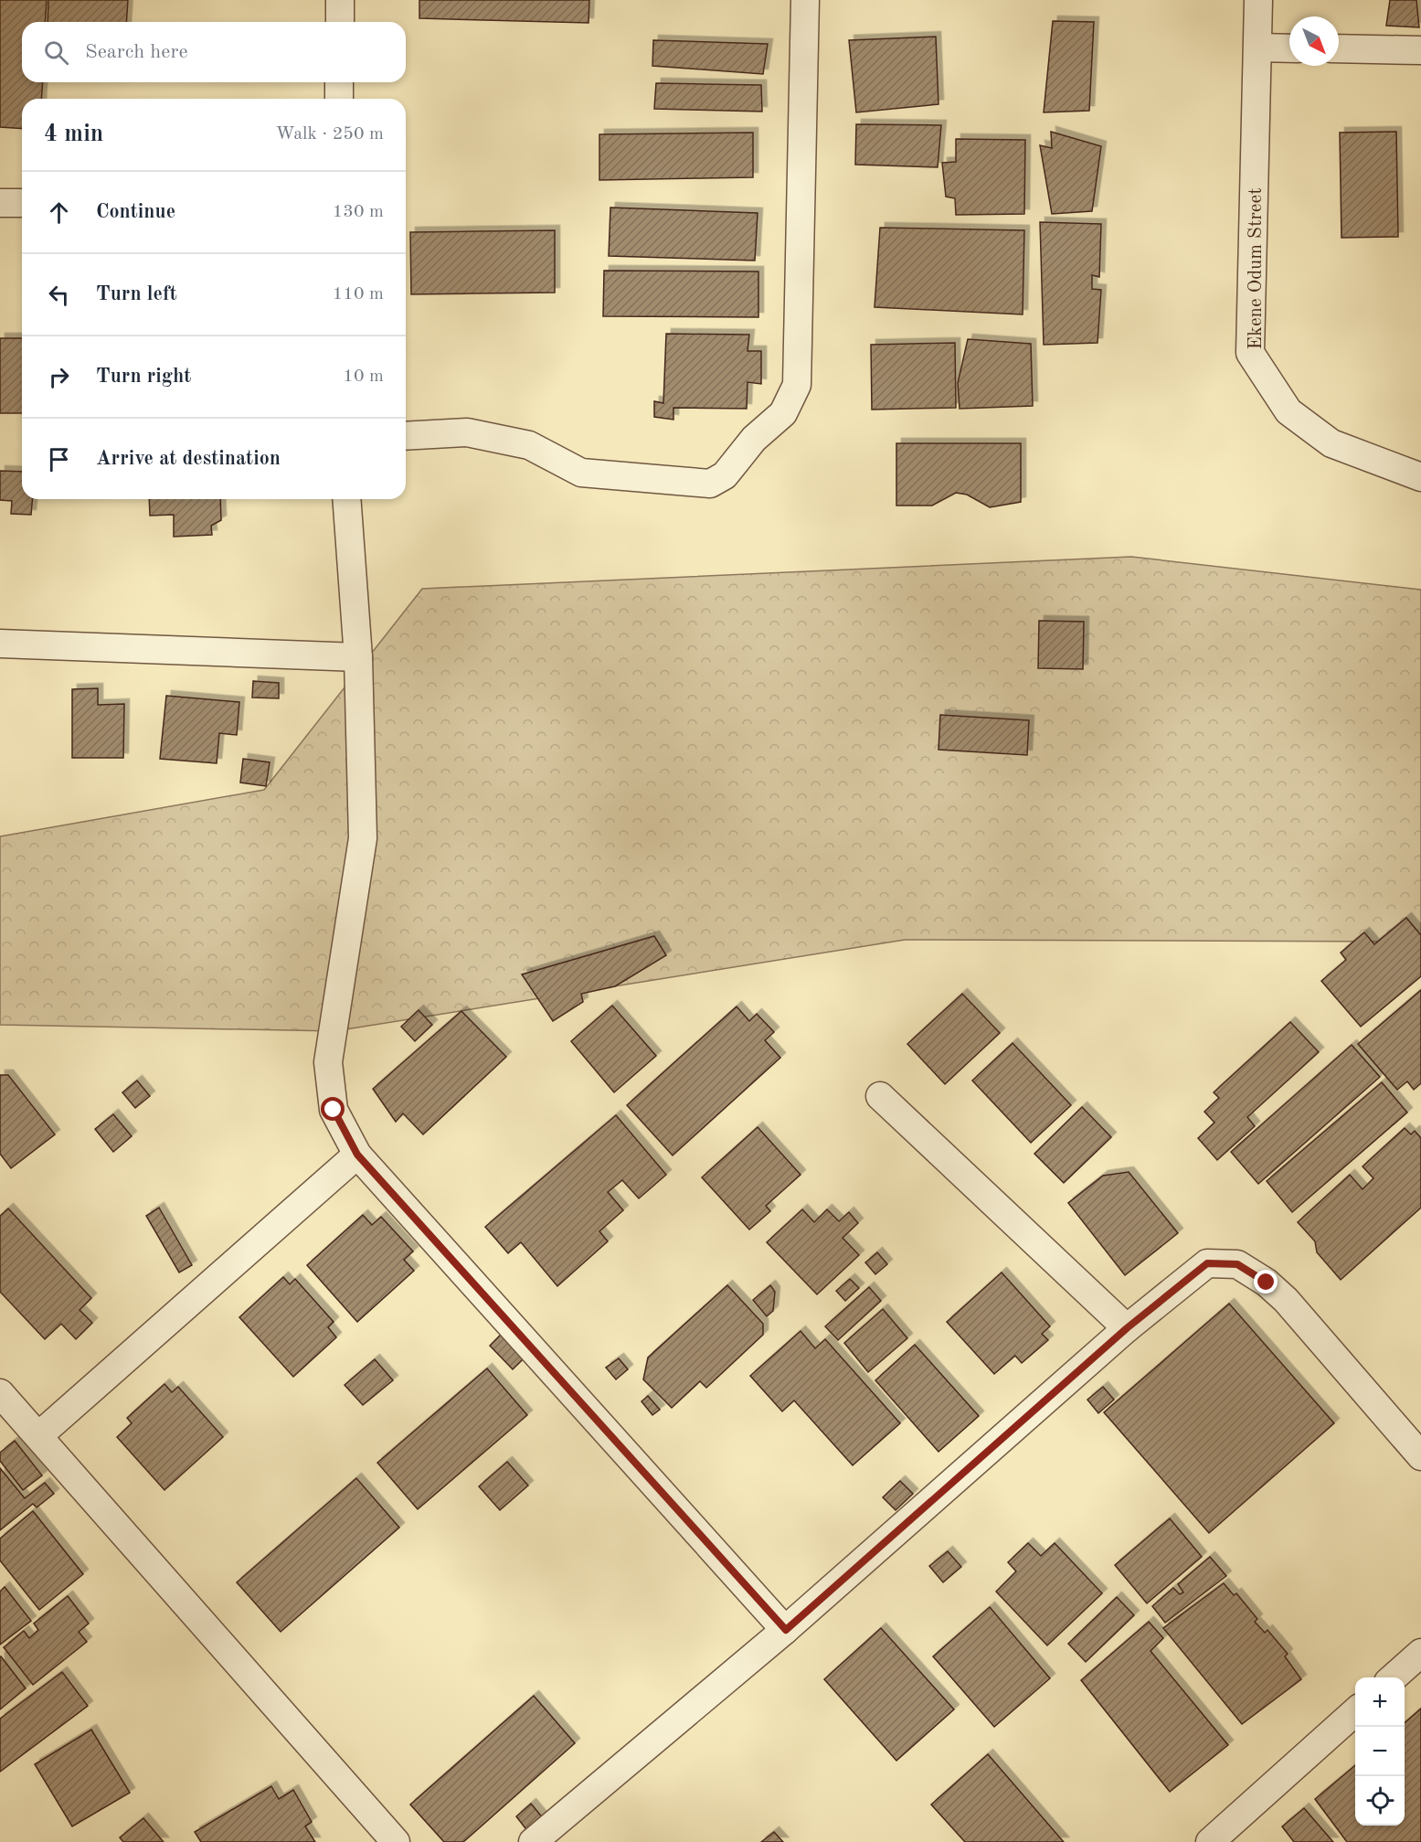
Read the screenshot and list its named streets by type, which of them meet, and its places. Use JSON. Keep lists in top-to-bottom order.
{
  "streets": {
    "street": ["Ekene Odum Street"]
  },
  "north": "bottom right",
  "page": {
    "search": "Search here",
    "heading": ["4 min", "Walk · 250 m"],
    "list": [
      ["Continue", "130 m"],
      ["Turn left", "110 m"],
      ["Turn right", "10 m"],
      "Arrive at destination"
    ],
    "map_buttons": ["+", "−"]
  }
}
